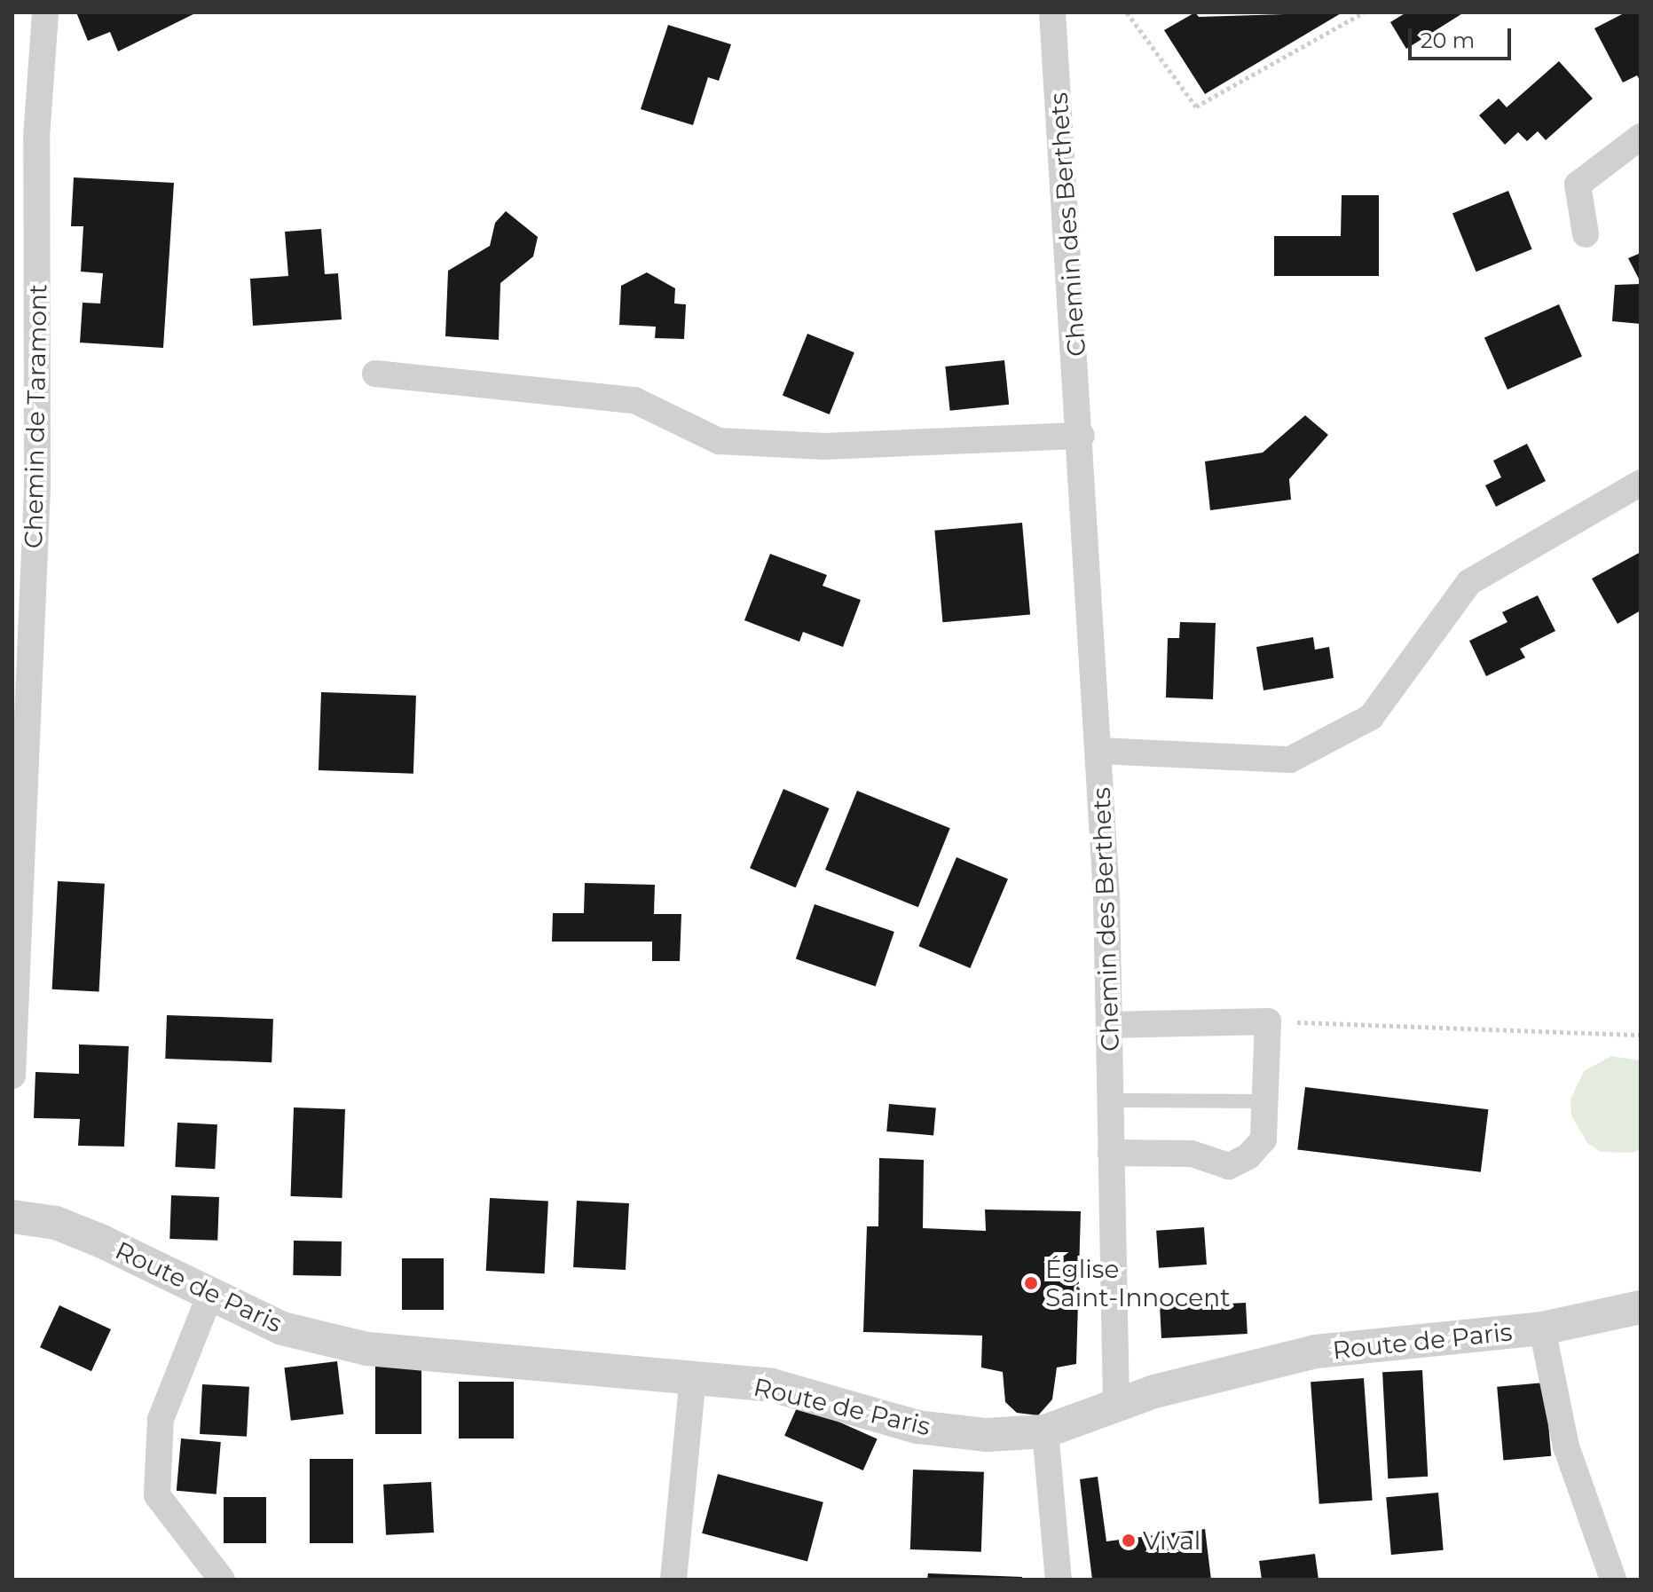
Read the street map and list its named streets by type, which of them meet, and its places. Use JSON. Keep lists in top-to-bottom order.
{
  "streets": {
    "street": ["Chemin des Berthets", "Chemin de Taramont", "Route de Paris"]
  },
  "crossings": [
    ["Chemin des Berthets", "Route de Paris"]
  ],
  "places": ["Église Saint-Innocent", "Vival"],
  "scale_bar": "20 m"
}
